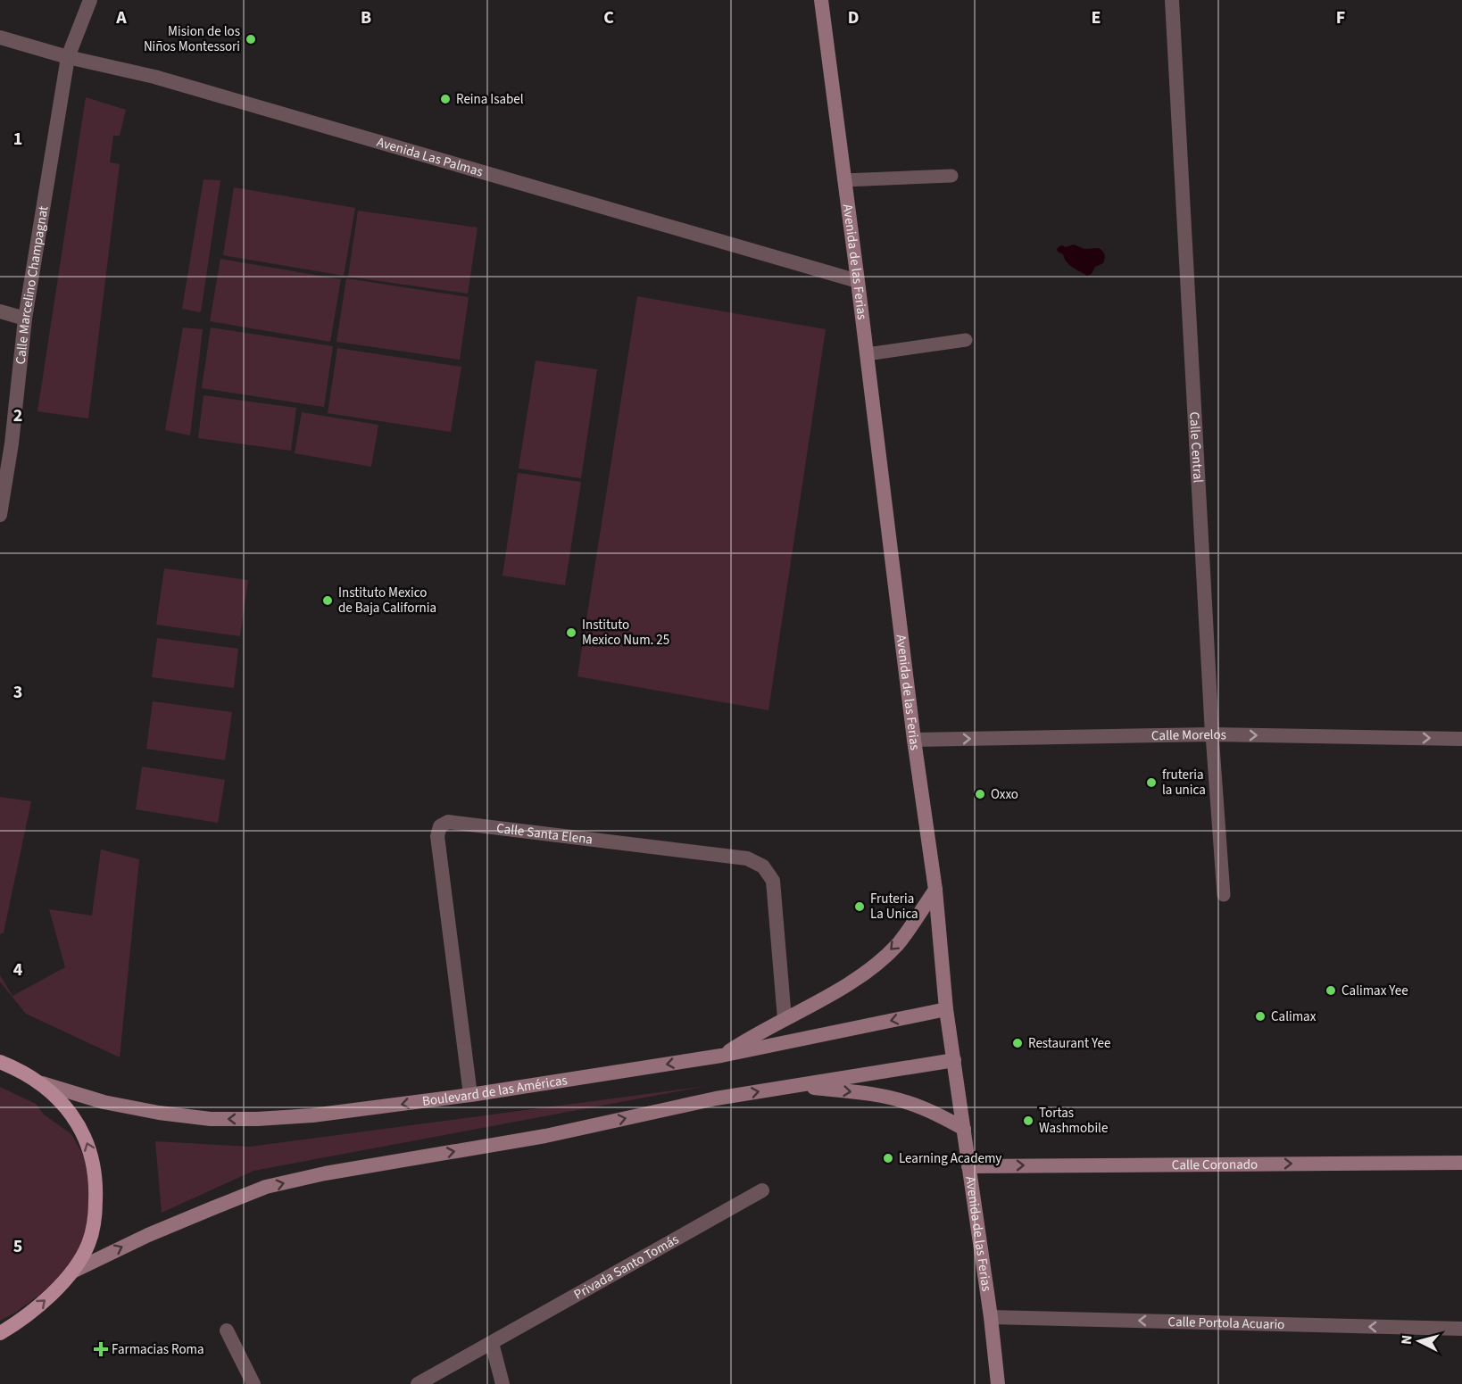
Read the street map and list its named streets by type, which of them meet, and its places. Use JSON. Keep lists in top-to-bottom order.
{
  "streets": {
    "main road": ["Avenida de las Ferias", "Boulevard de las Américas", "Calle Coronado"],
    "street": [
      "Avenida Las Palmas",
      "Calle Marcelino Champagnat",
      "Calle Central",
      "Calle Morelos",
      "Calle Santa Elena",
      "Privada Santo Tomás",
      "Calle Portola Acuario"
    ]
  },
  "crossings": [
    ["Avenida Las Palmas", "Avenida de las Ferias"],
    ["Avenida Las Palmas", "Calle Marcelino Champagnat"],
    ["Avenida de las Ferias", "Calle Morelos"],
    ["Avenida de las Ferias", "Boulevard de las Américas"],
    ["Avenida de las Ferias", "Calle Coronado"],
    ["Avenida de las Ferias", "Calle Portola Acuario"],
    ["Calle Central", "Calle Morelos"],
    ["Calle Santa Elena", "Boulevard de las Américas"]
  ],
  "one_way": ["Calle Morelos", "Calle Coronado", "Calle Portola Acuario"],
  "places": {
    "other": [
      "Mision de los Niños Montessori",
      "Reina Isabel",
      "Instituto Mexico de Baja California",
      "Instituto Mexico Num. 25",
      "fruteria la unica",
      "Oxxo",
      "Fruteria La Unica",
      "Calimax Yee",
      "Calimax",
      "Restaurant Yee",
      "Tortas Washmobile",
      "Learning Academy"
    ],
    "health": ["Farmacias Roma"]
  },
  "north": "left",
  "grid": {
    "columns": [
      "A",
      "B",
      "C",
      "D",
      "E",
      "F"
    ],
    "rows": [
      "1",
      "2",
      "3",
      "4",
      "5"
    ]
  }
}
